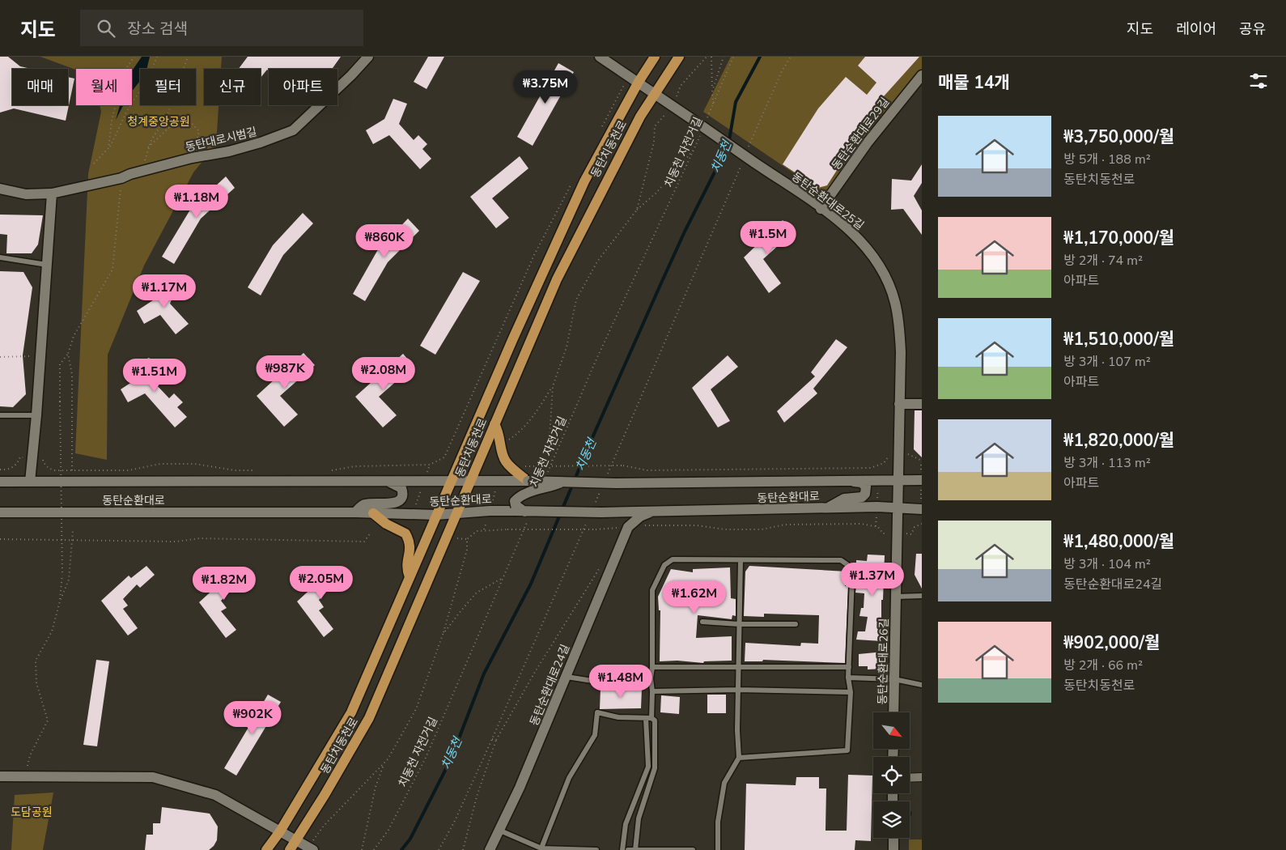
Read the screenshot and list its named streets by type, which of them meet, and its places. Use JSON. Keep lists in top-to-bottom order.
{
  "streets": {
    "main road": ["동탄치동천로"],
    "street": [
      "동탄순환대로29길",
      "동탄대로시범길",
      "동탄순환대로25길",
      "동탄순환대로",
      "동탄순환대로26길",
      "동탄순환대로24길"
    ],
    "path": ["치동천 자전거길"]
  },
  "crossings": [
    ["동탄순환대로29길", "동탄순환대로25길"],
    ["동탄치동천로", "동탄순환대로25길"],
    ["동탄치동천로", "동탄순환대로"],
    ["치동천 자전거길", "동탄순환대로25길"],
    ["치동천 자전거길", "동탄순환대로"],
    ["동탄순환대로25길", "동탄순환대로"],
    ["동탄순환대로25길", "동탄순환대로26길"],
    ["동탄순환대로", "동탄순환대로26길"]
  ],
  "water": ["치동천"],
  "parks": ["청계중앙공원", "도담공원"],
  "north": "bottom right",
  "page": {
    "header": "지도",
    "search": "장소 검색",
    "nav": ["지도", "레이어", "공유"],
    "heading": "매물 14개",
    "chip": [
      "매매",
      "월세",
      "필터",
      "신규",
      "아파트"
    ],
    "price": [
      "₩3.75M",
      "₩1.18M",
      "₩1.5M",
      "₩860K",
      "₩1.17M",
      "₩987K",
      "₩2.08M",
      "₩1.51M",
      "₩1.37M",
      "₩2.05M",
      "₩1.82M",
      "₩1.62M",
      "₩1.48M",
      "₩902K"
    ],
    "list": [
      {
        "name": "₩3,750,000/월",
        "note": "방 5개 · 188 m² · 동탄치동천로"
      },
      {
        "name": "₩1,170,000/월",
        "note": "방 2개 · 74 m² · 아파트"
      },
      {
        "name": "₩1,510,000/월",
        "note": "방 3개 · 107 m² · 아파트"
      },
      {
        "name": "₩1,820,000/월",
        "note": "방 3개 · 113 m² · 아파트"
      },
      {
        "name": "₩1,480,000/월",
        "note": "방 3개 · 104 m² · 동탄순환대로24길"
      },
      {
        "name": "₩902,000/월",
        "note": "방 2개 · 66 m² · 동탄치동천로"
      }
    ]
  }
}
